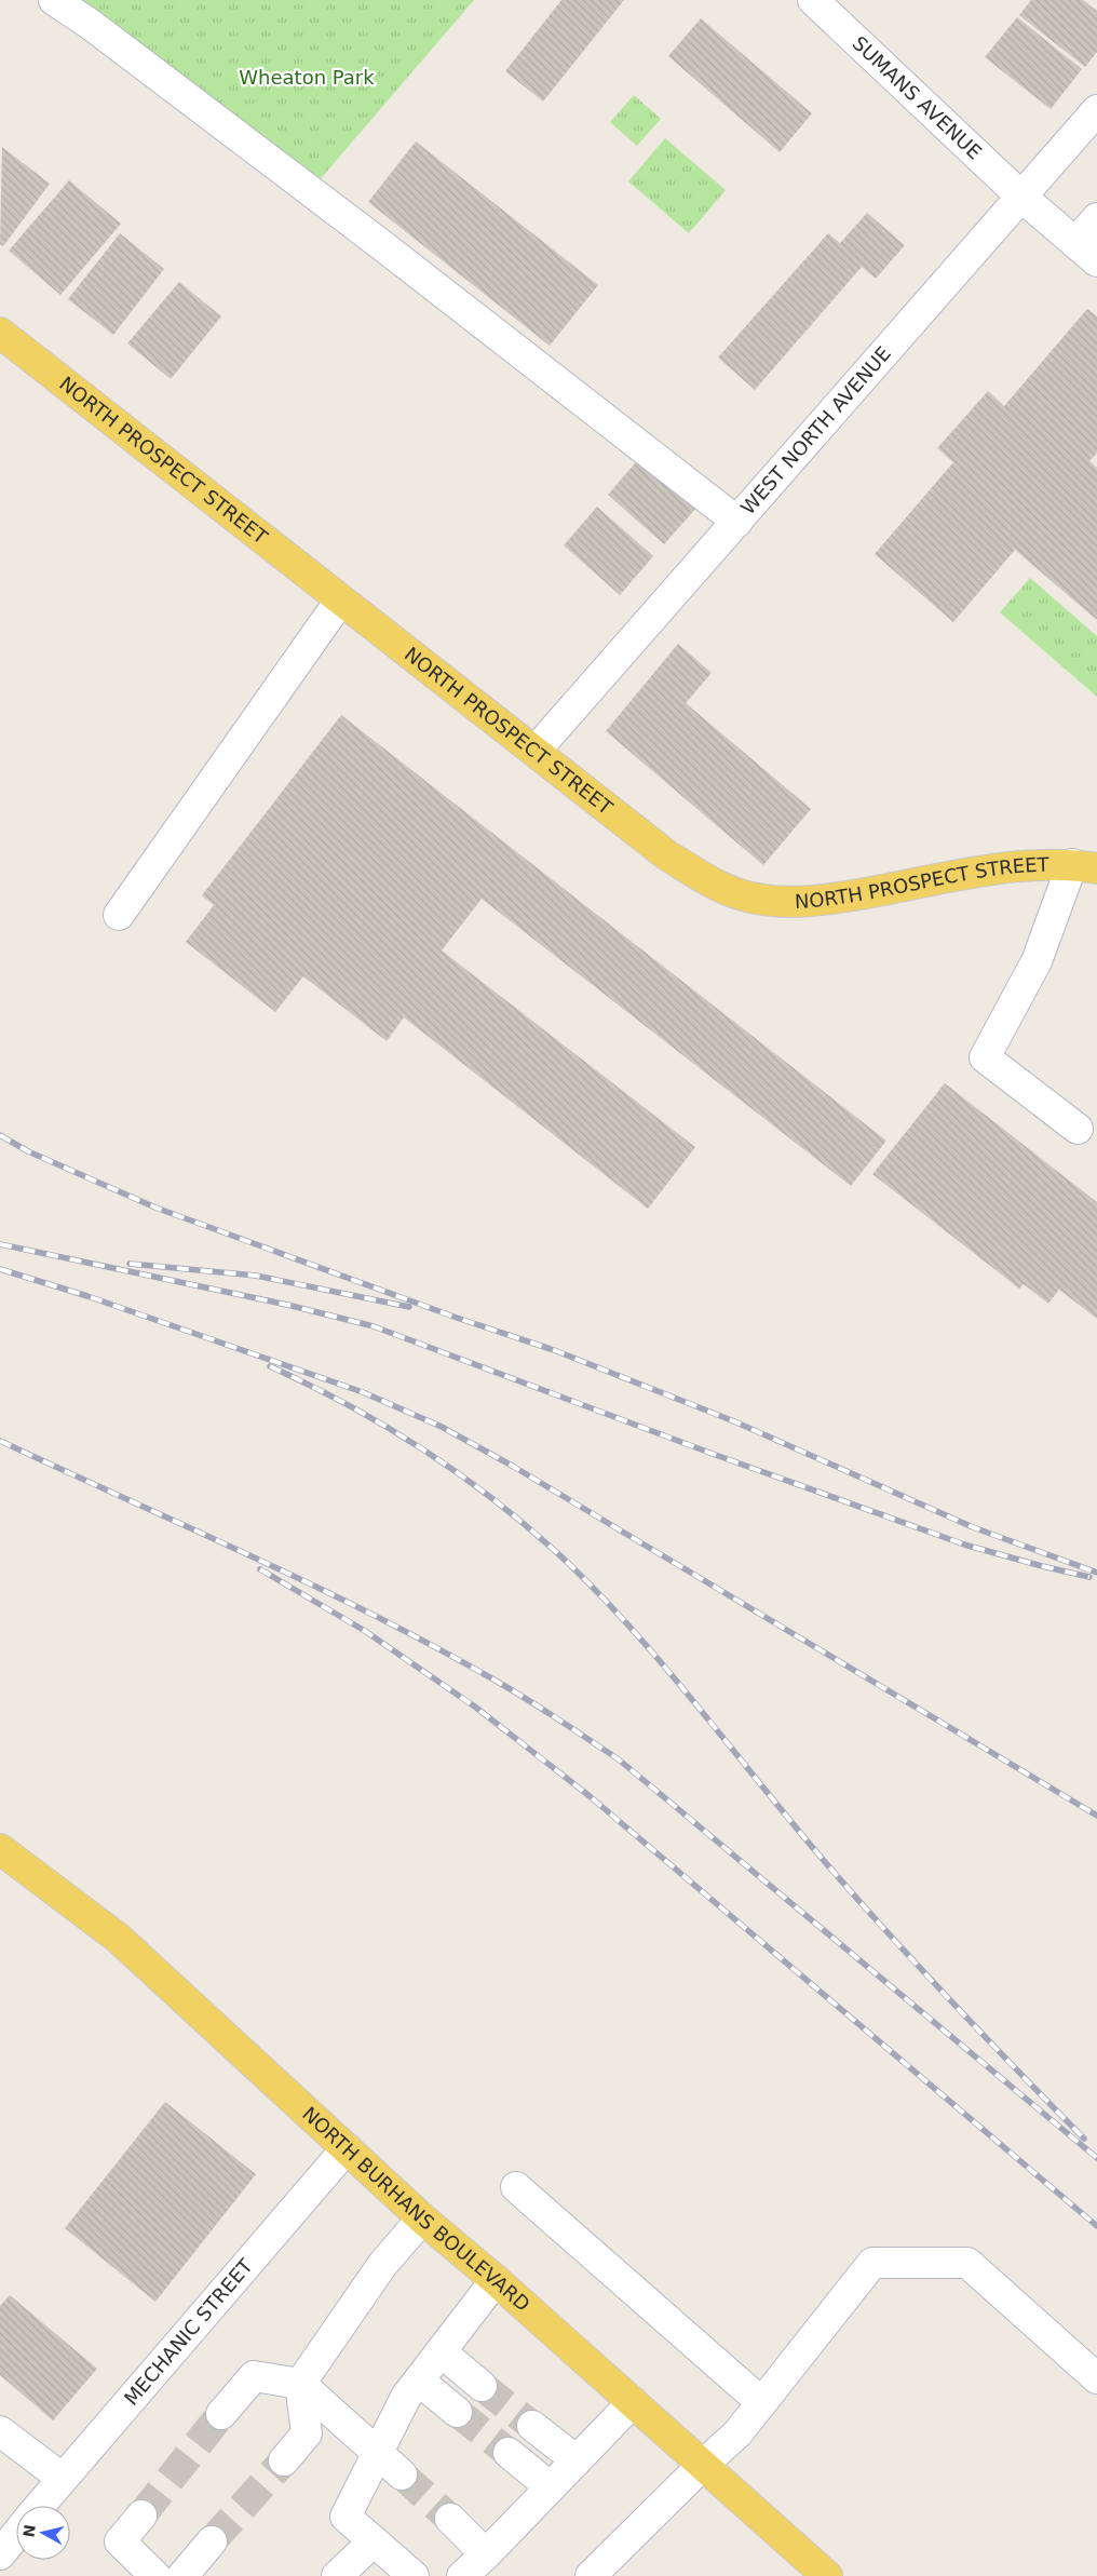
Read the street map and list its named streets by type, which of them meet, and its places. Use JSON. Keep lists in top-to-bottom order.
{
  "streets": {
    "main road": ["NORTH PROSPECT STREET", "NORTH BURHANS BOULEVARD"],
    "street": ["SUMANS AVENUE", "WEST NORTH AVENUE", "MECHANIC STREET"]
  },
  "crossings": [
    ["SUMANS AVENUE", "WEST NORTH AVENUE"],
    ["WEST NORTH AVENUE", "NORTH PROSPECT STREET"],
    ["NORTH BURHANS BOULEVARD", "MECHANIC STREET"]
  ],
  "parks": ["Wheaton Park"],
  "north": "left"
}
